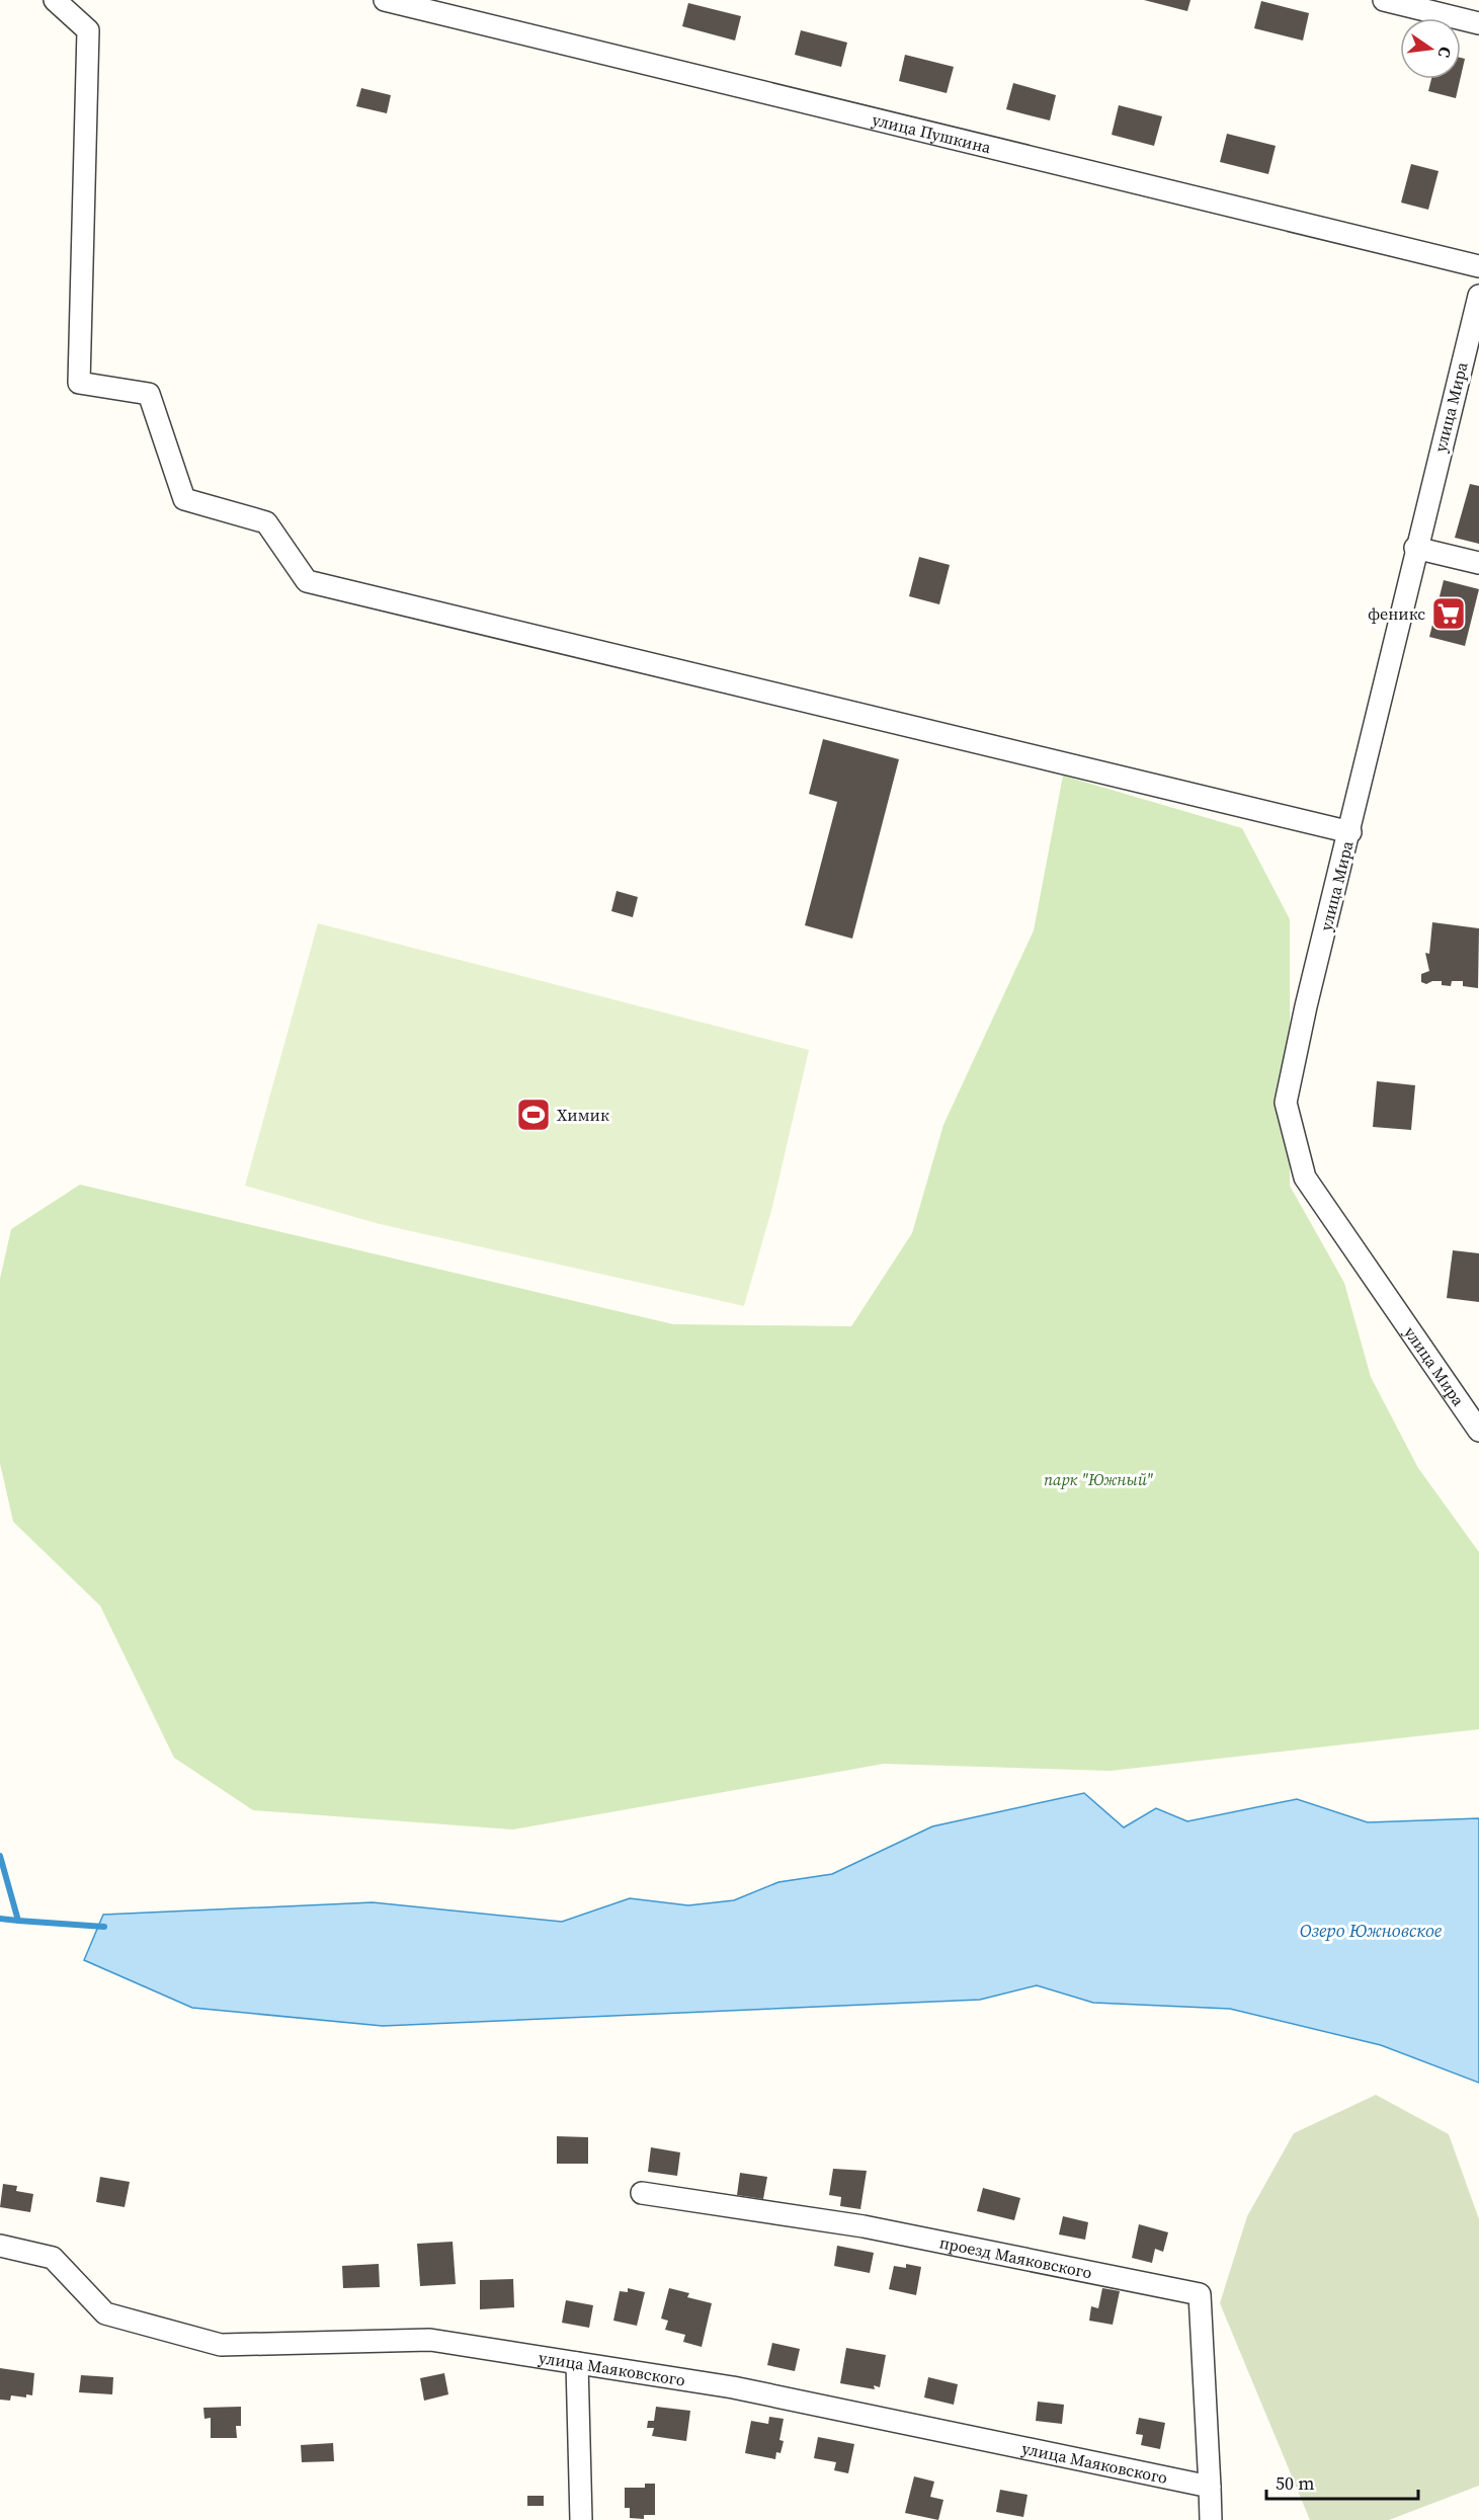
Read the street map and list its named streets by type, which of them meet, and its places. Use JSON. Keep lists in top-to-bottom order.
{
  "streets": {
    "street": [
      "улица Пушкина",
      "улица Мира",
      "проезд Маяковского",
      "улица Маяковского"
    ]
  },
  "crossings": [
    ["проезд Маяковского", "улица Маяковского"]
  ],
  "water": ["Озеро Южновское"],
  "parks": ["парк \"Южный\""],
  "places": {
    "supermarket": ["феникс"],
    "sports": ["Химик"]
  },
  "scale_bar": "50 m",
  "north": "right"
}
